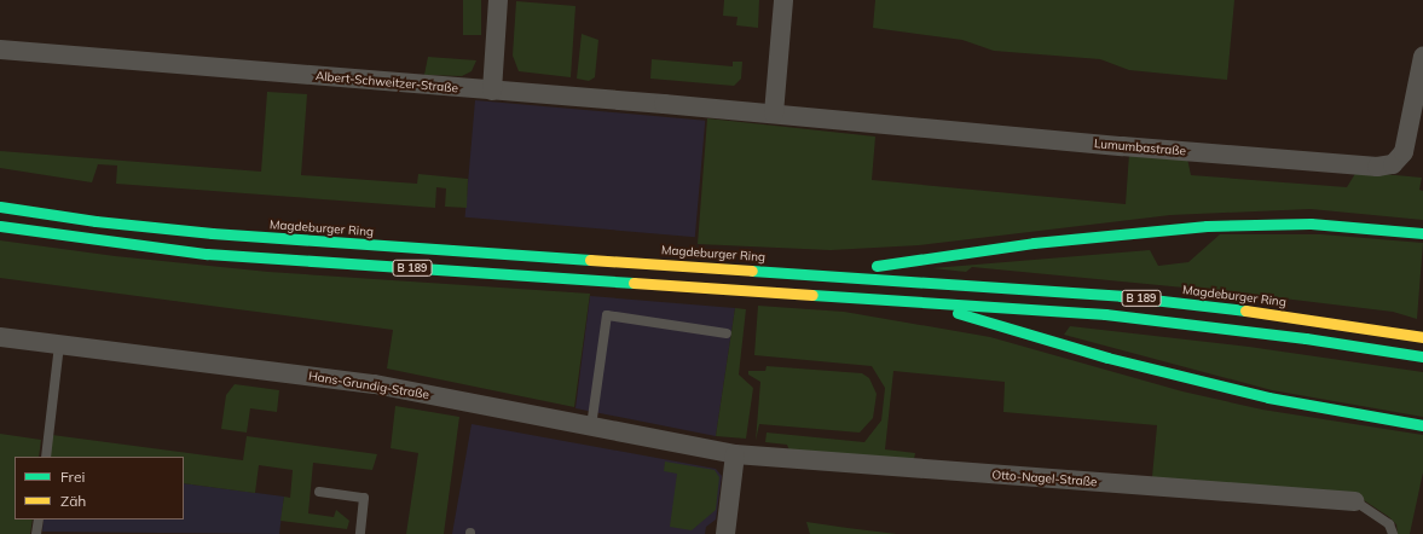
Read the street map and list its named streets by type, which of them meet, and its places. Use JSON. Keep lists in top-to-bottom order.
{
  "streets": {
    "highway": ["Magdeburger Ring", "B 189"],
    "street": [
      "Albert-Schweitzer-Straße",
      "Lumumbastraße",
      "Hans-Grundig-Straße",
      "Otto-Nagel-Straße"
    ]
  },
  "crossings": [
    ["Albert-Schweitzer-Straße", "Lumumbastraße"],
    ["Hans-Grundig-Straße", "Otto-Nagel-Straße"]
  ],
  "legend": ["Frei", "Zäh"]
}
